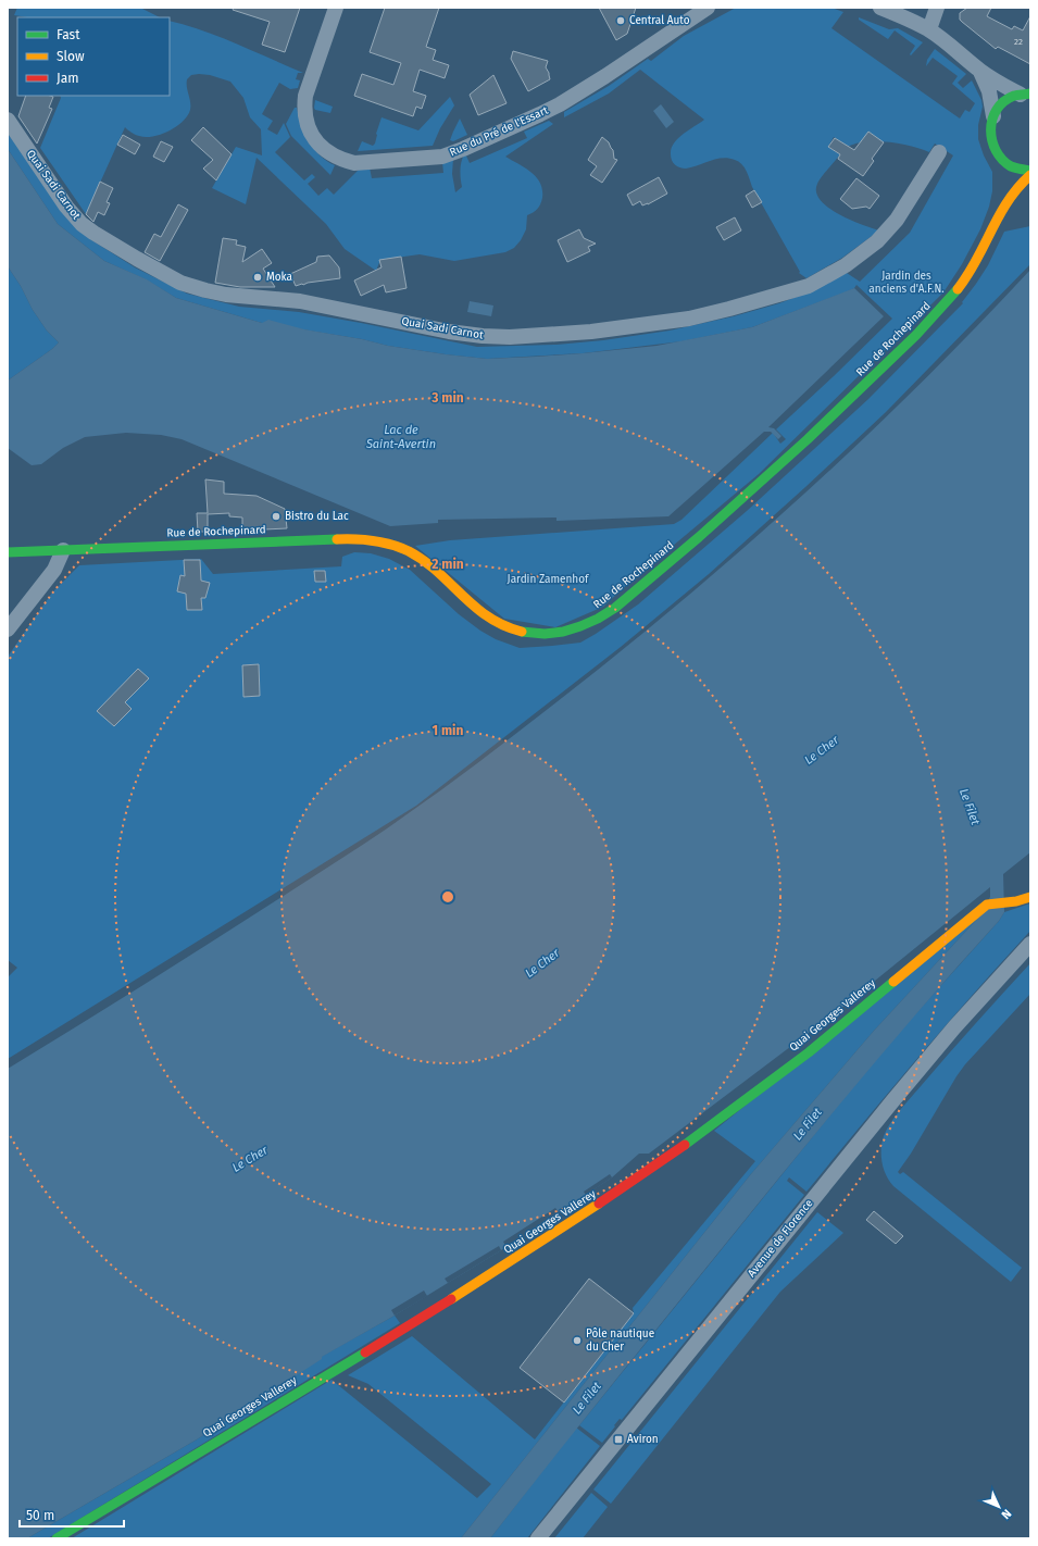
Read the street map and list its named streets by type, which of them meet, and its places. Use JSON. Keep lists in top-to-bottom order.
{
  "streets": {
    "street": [
      "Rue du Pré de l'Essart",
      "Quai Sadi Carnot",
      "Rue de Rochepinard",
      "Quai Georges Vallerey",
      "Avenue de Florence"
    ]
  },
  "water": ["Lac de Saint-Avertin", "Le Cher", "Le Filet"],
  "parks": ["Jardin des anciens d'A.F.N.", "Jardin Zamenhof"],
  "places": {
    "other": [
      "Central Auto",
      "Moka",
      "Bistro du Lac",
      "Pôle nautique du Cher"
    ],
    "transit": ["Aviron"]
  },
  "house_numbers": ["22"],
  "legend": ["Fast", "Slow", "Jam"],
  "scale_bar": "50 m",
  "north": "bottom right",
  "rings": ["3 min", "2 min", "1 min"]
}
